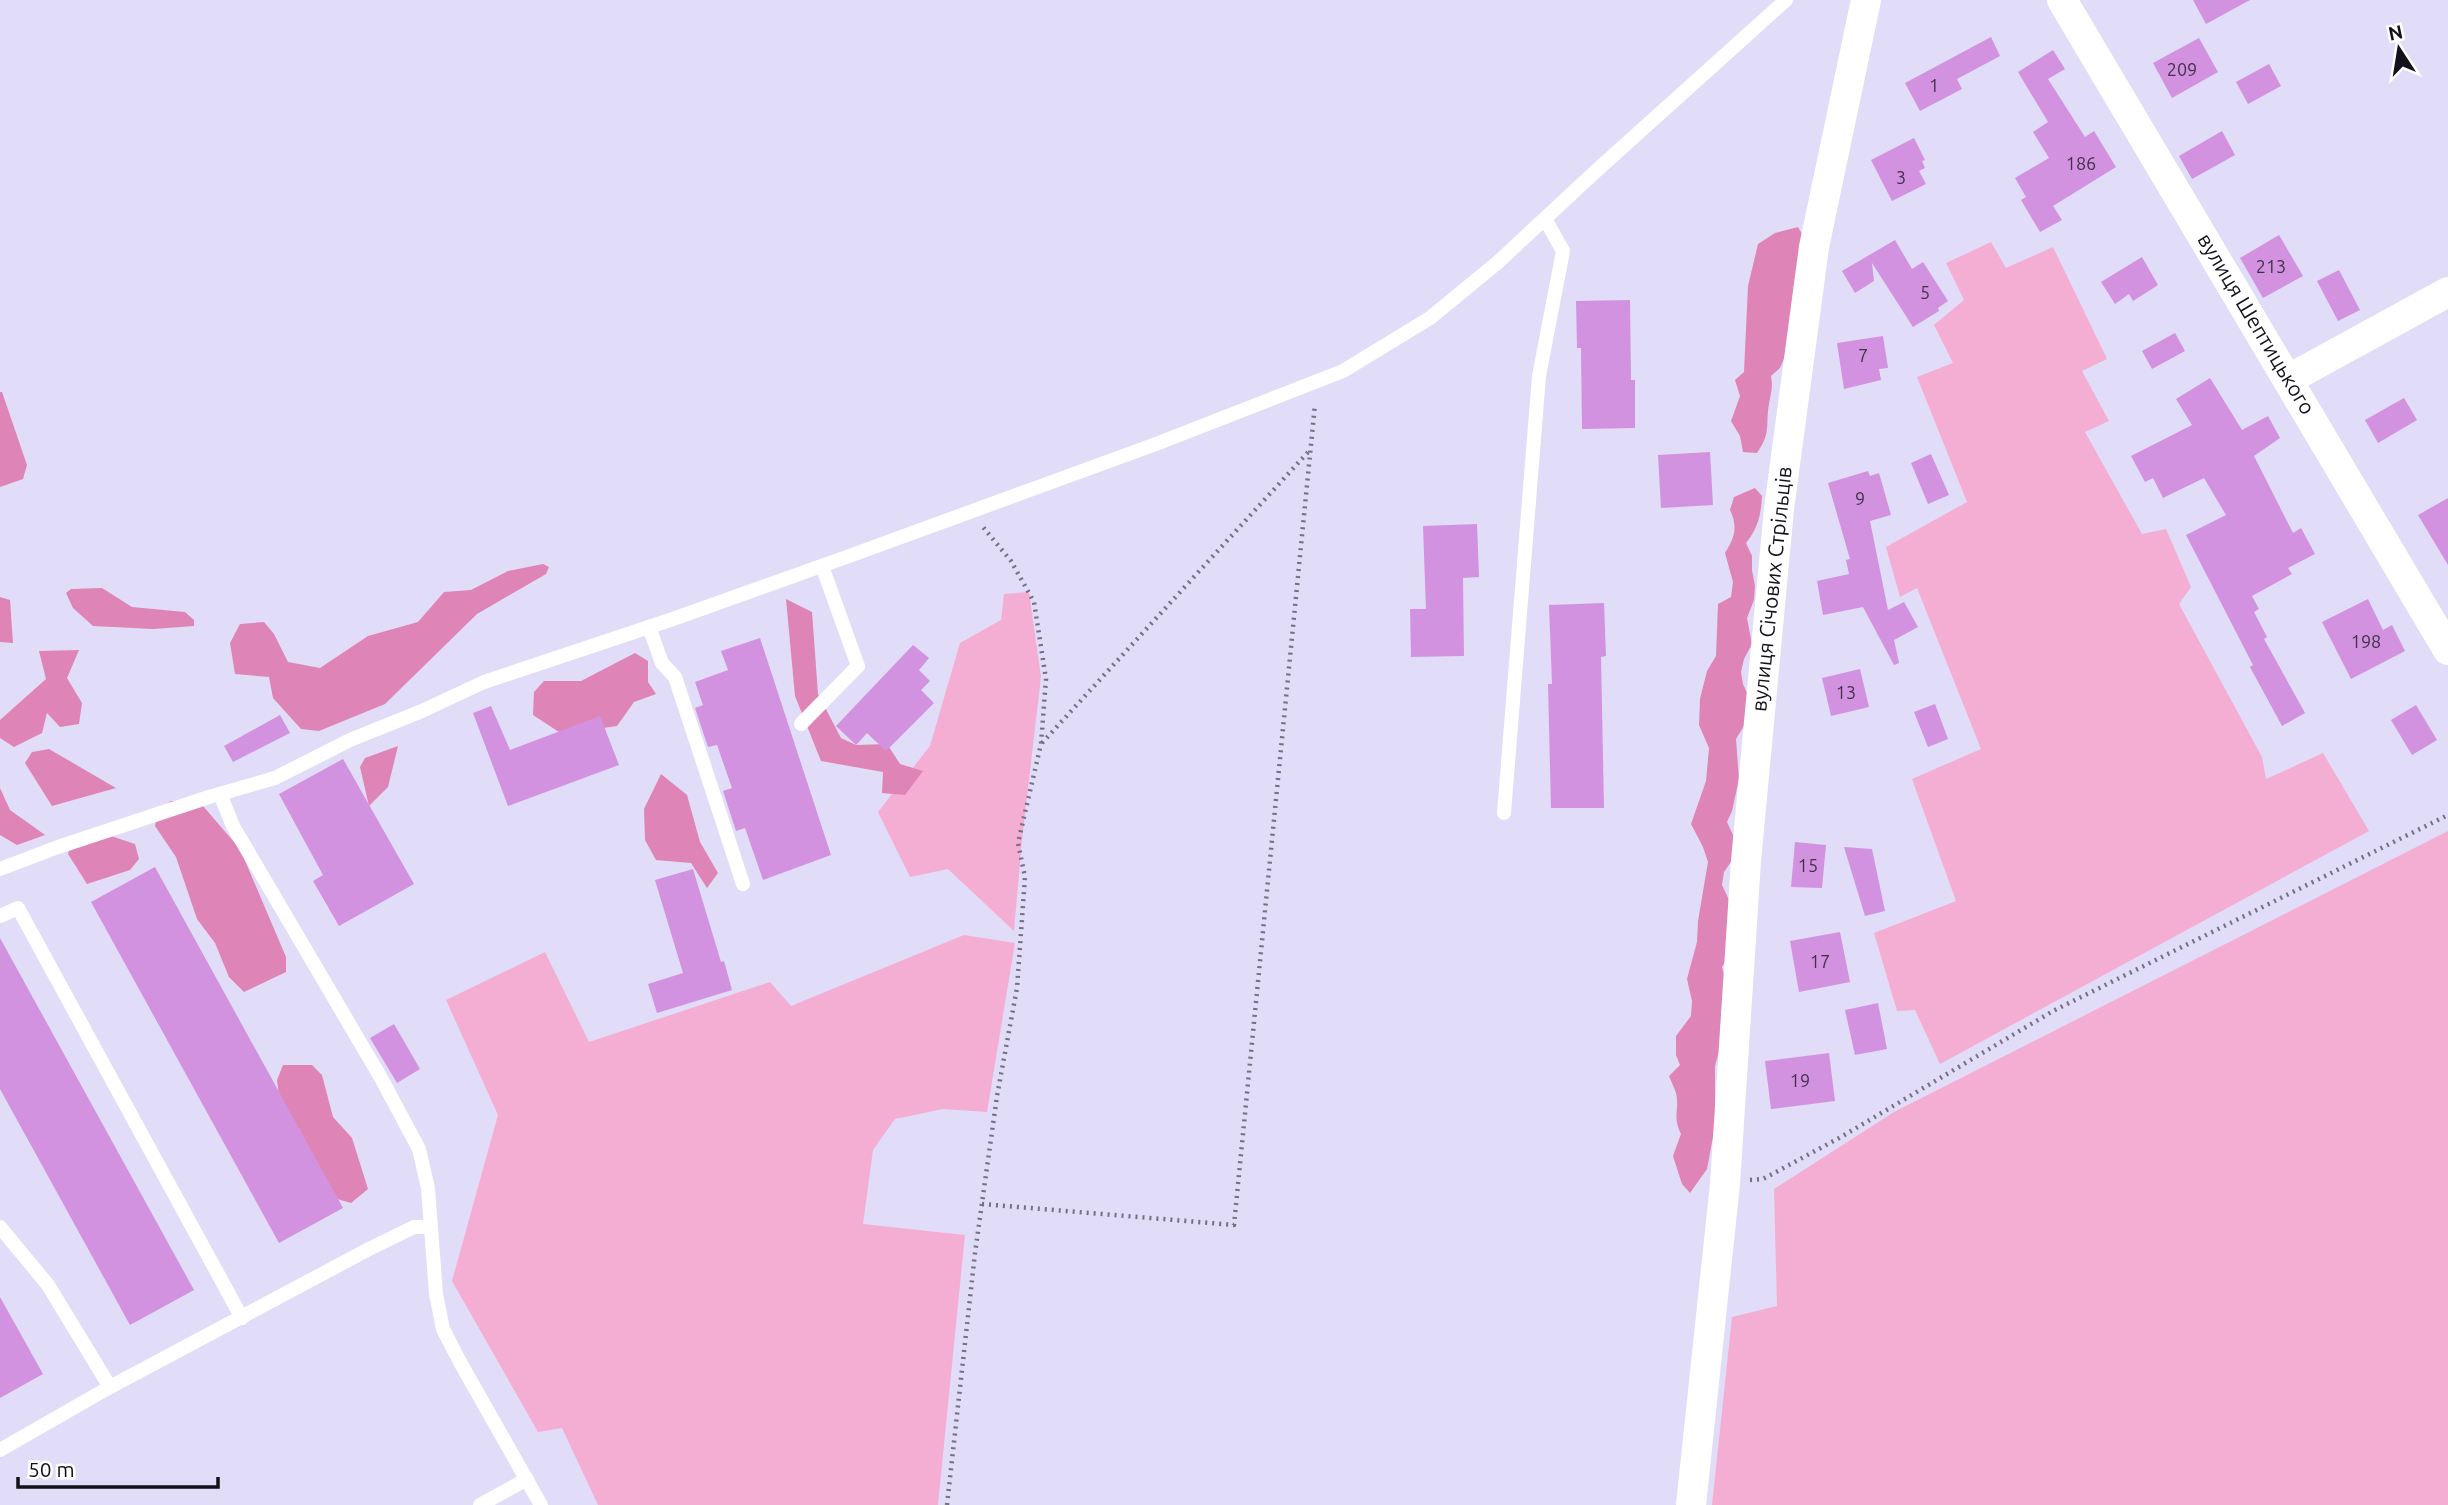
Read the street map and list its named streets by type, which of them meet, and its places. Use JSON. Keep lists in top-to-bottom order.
{
  "streets": {
    "street": ["вулиця Шептицького", "вулиця Січових Стрільців"]
  },
  "house_numbers": [
    "209",
    "1",
    "186",
    "3",
    "213",
    "5",
    "7",
    "9",
    "198",
    "13",
    "15",
    "17",
    "19"
  ],
  "scale_bar": "50 m",
  "north": "top"
}
